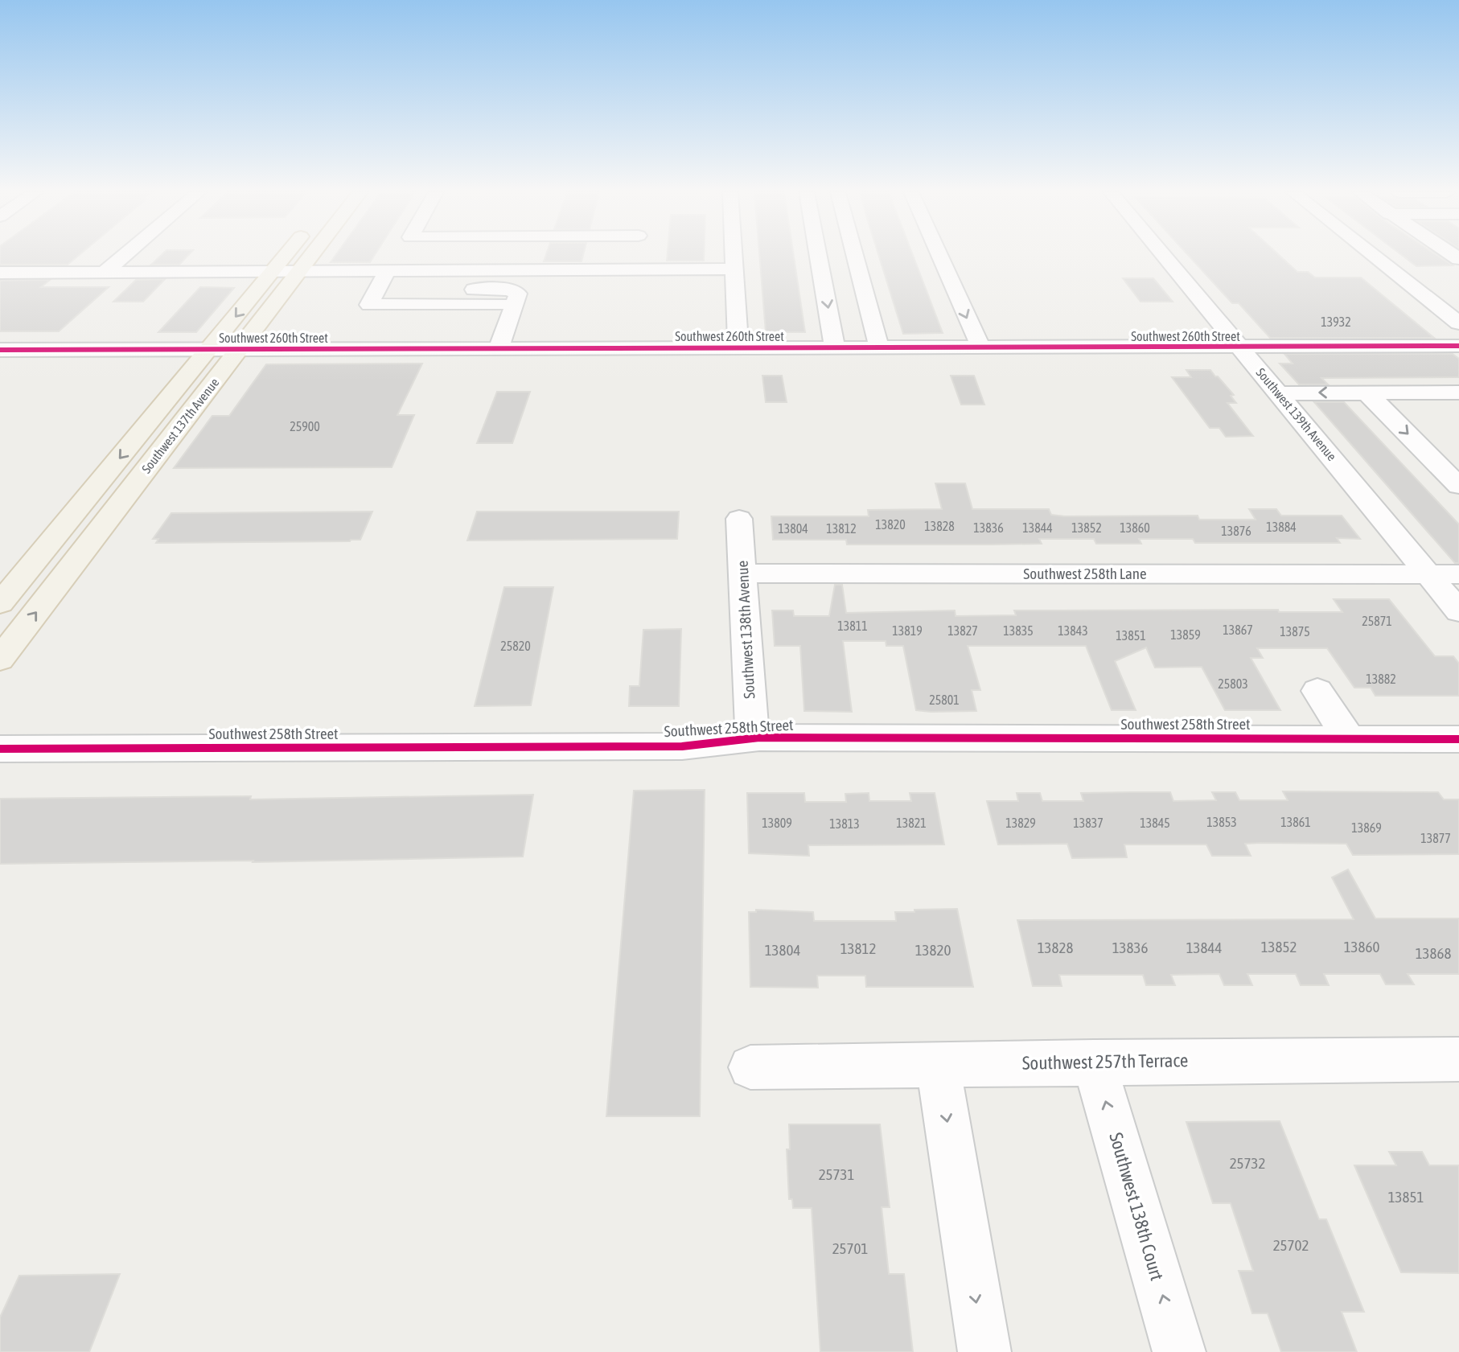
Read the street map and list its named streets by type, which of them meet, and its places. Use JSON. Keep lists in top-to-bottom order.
{
  "streets": {
    "main road": ["Southwest 137th Avenue"],
    "street": [
      "Southwest 260th Street",
      "Southwest 139th Avenue",
      "Southwest 258th Lane",
      "Southwest 138th Avenue",
      "Southwest 258th Street",
      "Southwest 257th Terrace",
      "Southwest 138th Court"
    ]
  },
  "crossings": [
    ["Southwest 260th Street", "Southwest 139th Avenue"],
    ["Southwest 260th Street", "Southwest 137th Avenue"],
    ["Southwest 139th Avenue", "Southwest 258th Lane"],
    ["Southwest 258th Lane", "Southwest 138th Avenue"],
    ["Southwest 138th Avenue", "Southwest 258th Street"],
    ["Southwest 257th Terrace", "Southwest 138th Court"]
  ],
  "house_numbers": [
    "13932",
    "25900",
    "13820",
    "13828",
    "13884",
    "13836",
    "13844",
    "13852",
    "13860",
    "13804",
    "13812",
    "13876",
    "25871",
    "13811",
    "13867",
    "13819",
    "13827",
    "13835",
    "13843",
    "13875",
    "13859",
    "13851",
    "25820",
    "13882",
    "25803",
    "25801",
    "13853",
    "13861",
    "13809",
    "13821",
    "13829",
    "13837",
    "13845",
    "13813",
    "13869",
    "13877",
    "13852",
    "13860",
    "13828",
    "13836",
    "13844",
    "13812",
    "13804",
    "13820",
    "13868",
    "25732",
    "25731",
    "13851",
    "25702",
    "25701"
  ]
}
